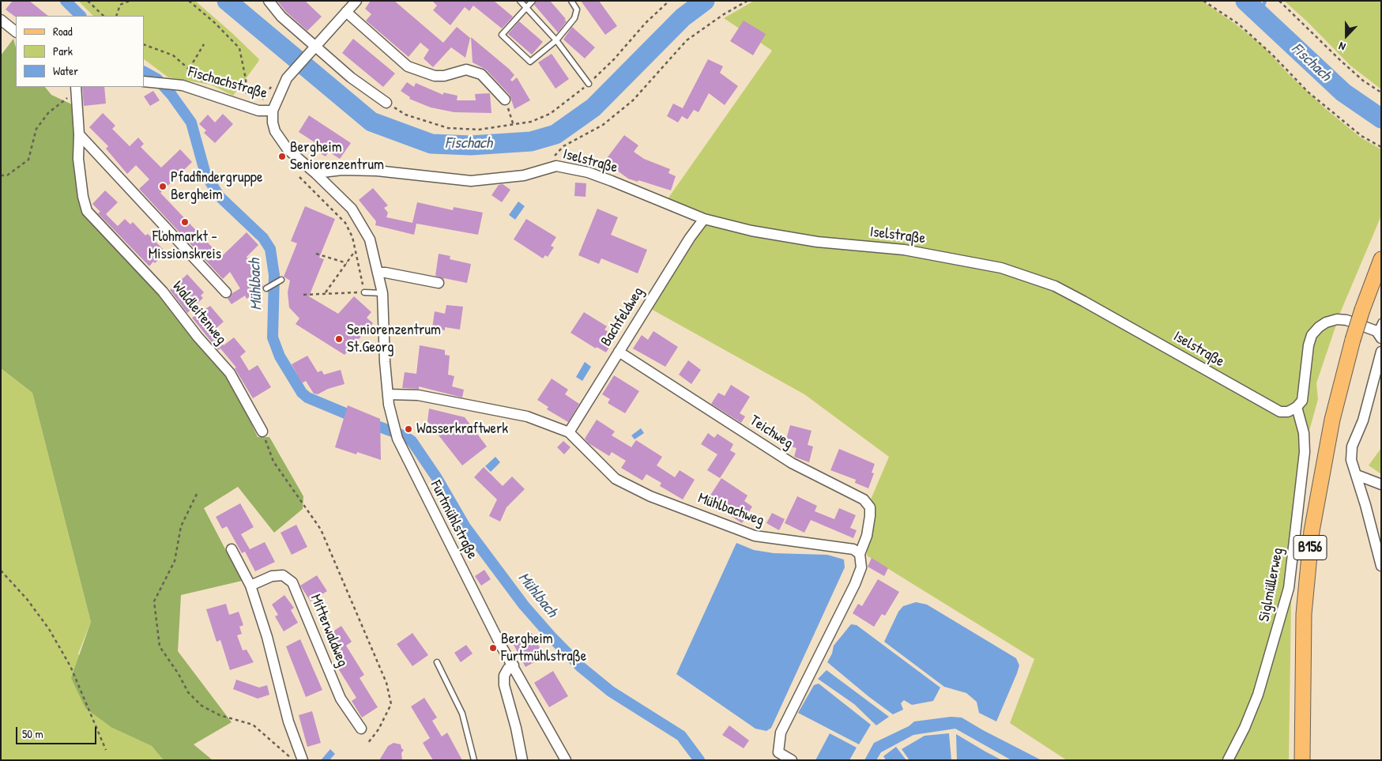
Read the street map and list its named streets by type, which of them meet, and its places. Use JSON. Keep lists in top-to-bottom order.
{
  "streets": {
    "main road": ["B156"],
    "street": [
      "Fischachstraße",
      "Iselstraße",
      "Waldleitenweg",
      "Bachfeldweg",
      "Teichweg",
      "Mühlbachweg",
      "Furtmühlstraße",
      "Siglmüllerweg",
      "Mitterwaldweg"
    ]
  },
  "crossings": [
    ["Fischachstraße", "Furtmühlstraße"],
    ["Iselstraße", "Bachfeldweg"],
    ["Iselstraße", "Furtmühlstraße"],
    ["Iselstraße", "Siglmüllerweg"],
    ["Bachfeldweg", "Teichweg"],
    ["Bachfeldweg", "Mühlbachweg"],
    ["Teichweg", "Mühlbachweg"],
    ["Mühlbachweg", "Furtmühlstraße"]
  ],
  "water": ["Fischach", "Mühlbach"],
  "places": [
    "Bergheim Seniorenzentrum",
    "Pfadfindergruppe Bergheim",
    "Flohmarkt - Missionskreis",
    "Seniorenzentrum St.Georg",
    "Wasserkraftwerk",
    "Bergheim Furtmühlstraße"
  ],
  "legend": ["Road", "Park", "Water"],
  "scale_bar": "50 m",
  "north": "bottom"
}
